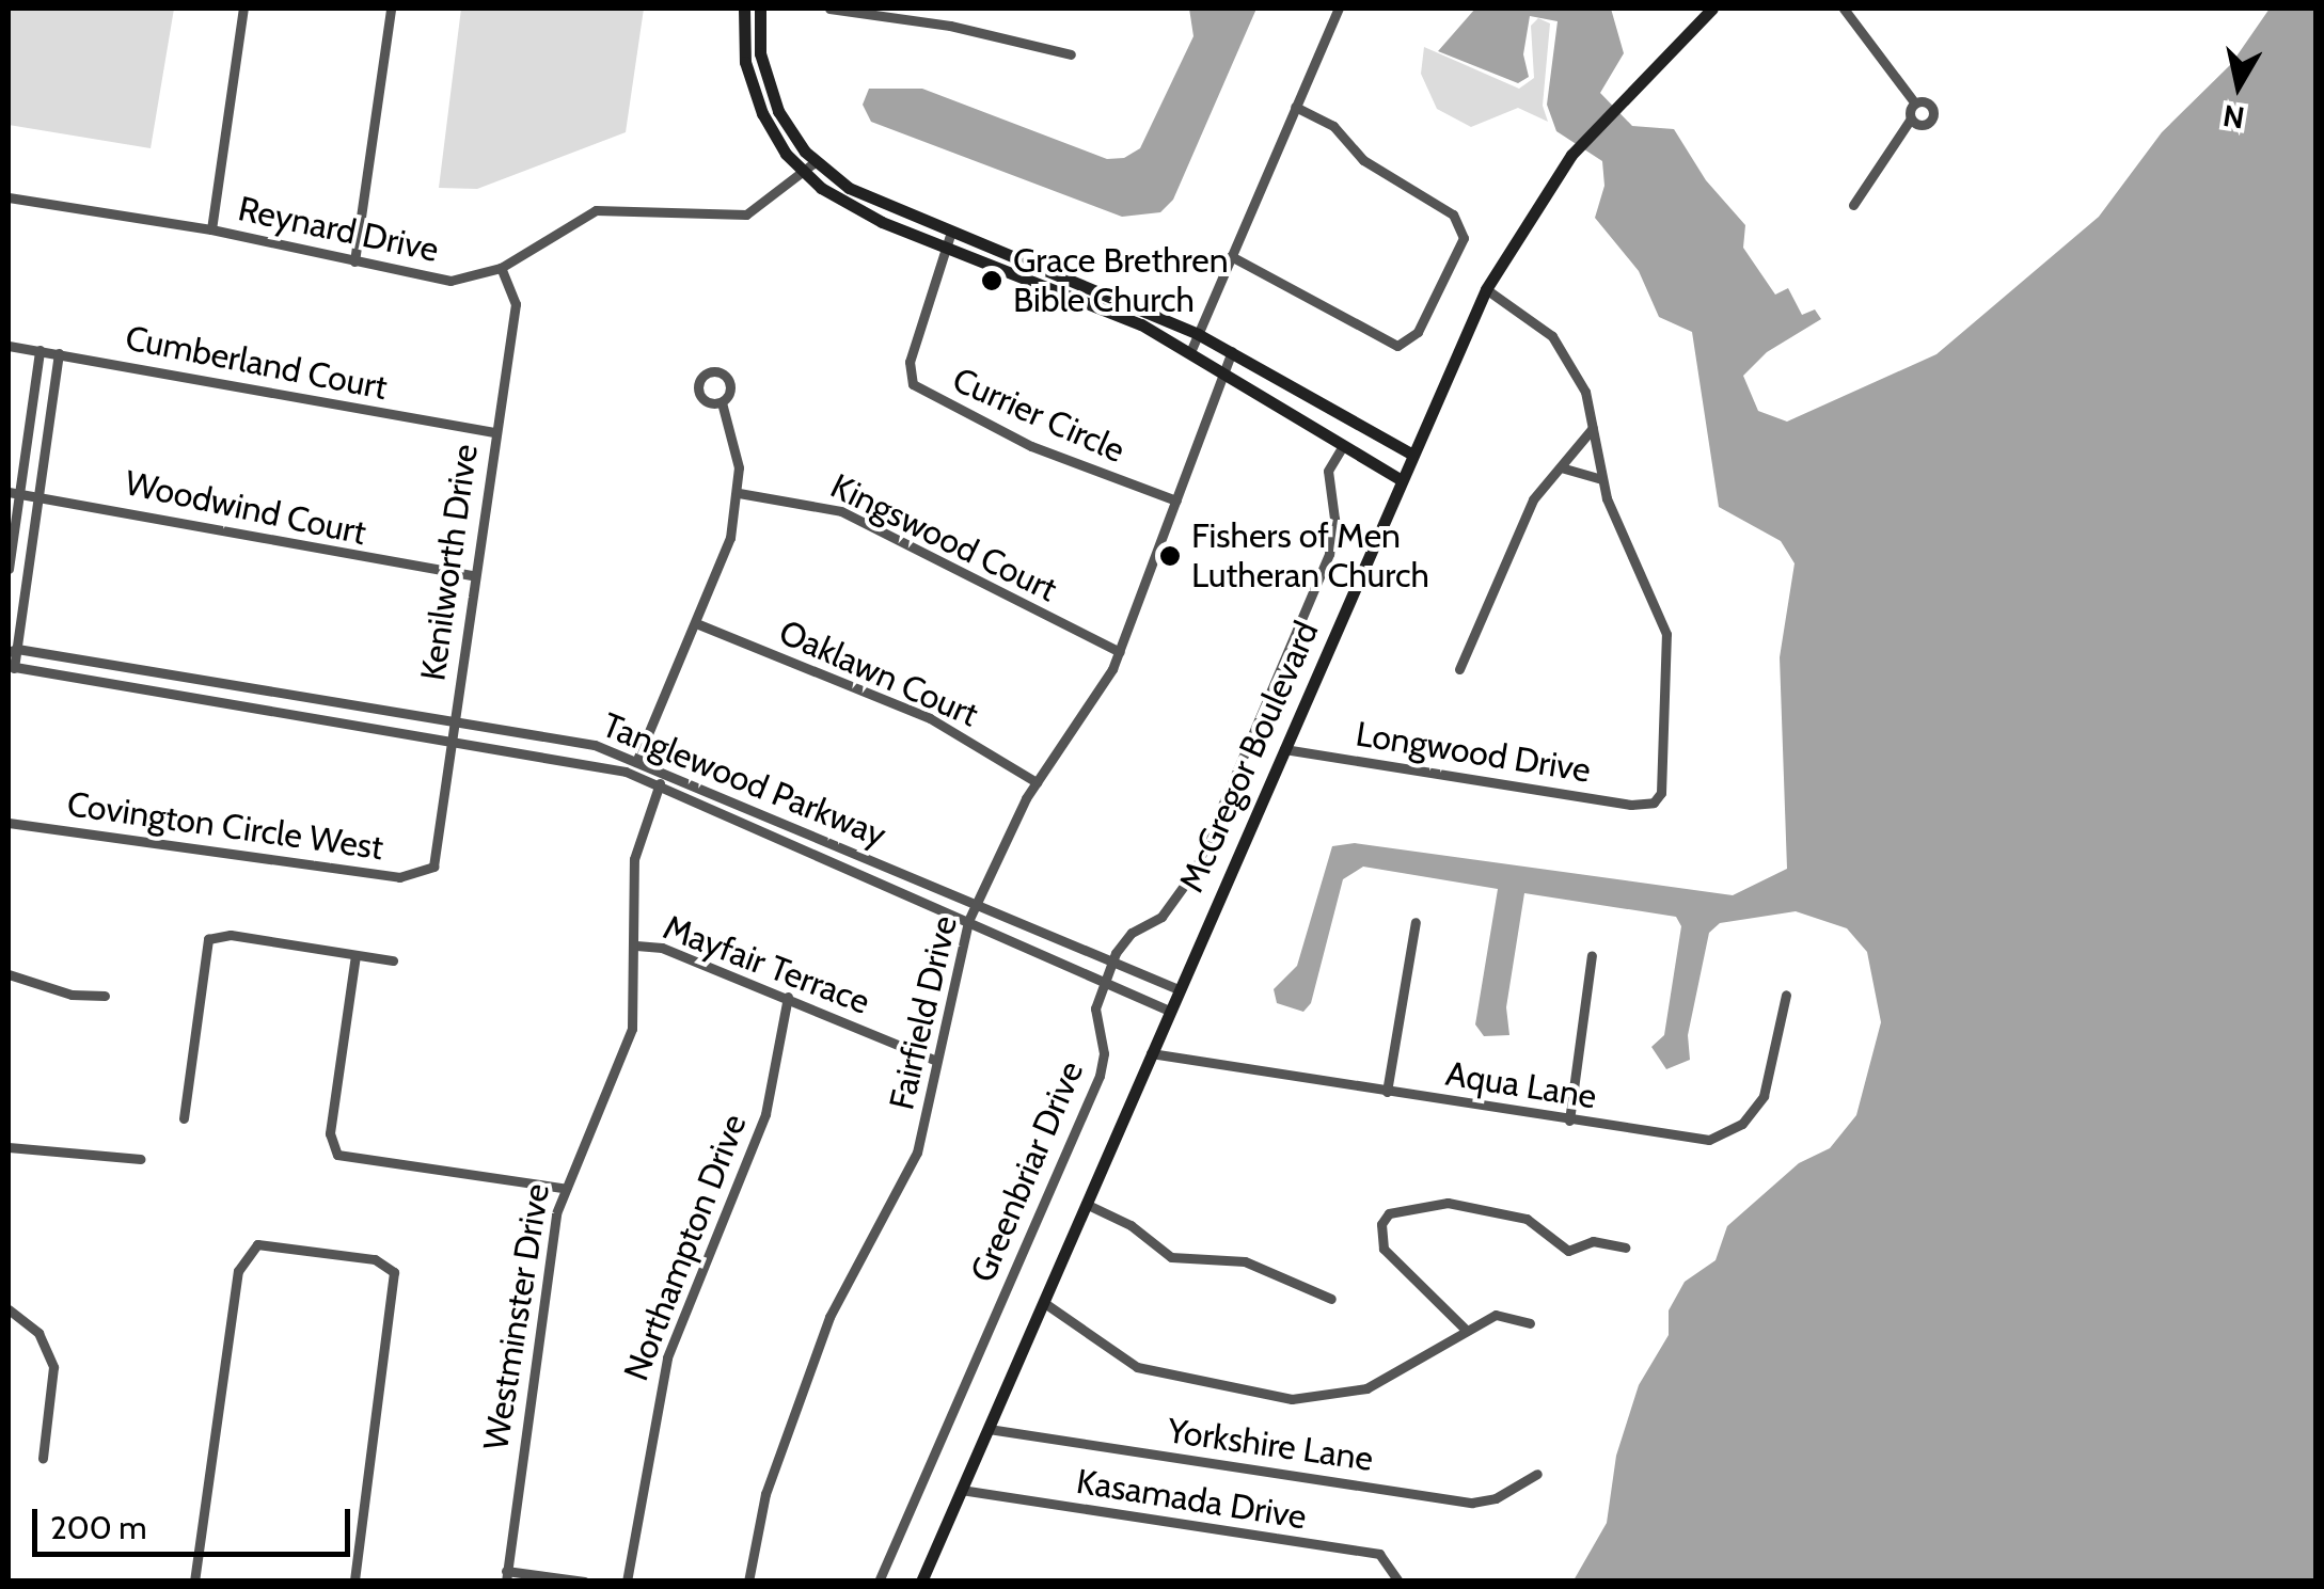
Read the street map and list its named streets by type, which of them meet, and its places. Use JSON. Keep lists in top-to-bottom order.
{
  "streets": {
    "main road": ["McGregor Boulevard"],
    "street": [
      "Reynard Drive",
      "Cumberland Court",
      "Currier Circle",
      "Woodwind Court",
      "Kingswood Court",
      "Kenilworth Drive",
      "Oaklawn Court",
      "Longwood Drive",
      "Tanglewood Parkway",
      "Covington Circle West",
      "Mayfair Terrace",
      "Fairfield Drive",
      "Aqua Lane",
      "Greenbriar Drive",
      "Northampton Drive",
      "Westminster Drive",
      "Yorkshire Lane",
      "Kasamada Drive"
    ]
  },
  "crossings": [
    ["Reynard Drive", "Kenilworth Drive"],
    ["Cumberland Court", "Kenilworth Drive"],
    ["Cumberland Court", "Tanglewood Parkway"],
    ["Currier Circle", "Fairfield Drive"],
    ["Woodwind Court", "Kenilworth Drive"],
    ["Woodwind Court", "Tanglewood Parkway"],
    ["Kingswood Court", "Fairfield Drive"],
    ["Kenilworth Drive", "Tanglewood Parkway"],
    ["Kenilworth Drive", "Covington Circle West"],
    ["Oaklawn Court", "Fairfield Drive"],
    ["Longwood Drive", "McGregor Boulevard"],
    ["McGregor Boulevard", "Tanglewood Parkway"],
    ["McGregor Boulevard", "Aqua Lane"],
    ["McGregor Boulevard", "Yorkshire Lane"],
    ["McGregor Boulevard", "Kasamada Drive"],
    ["Tanglewood Parkway", "Fairfield Drive"],
    ["Tanglewood Parkway", "Greenbriar Drive"],
    ["Tanglewood Parkway", "Westminster Drive"],
    ["Mayfair Terrace", "Fairfield Drive"],
    ["Mayfair Terrace", "Northampton Drive"],
    ["Mayfair Terrace", "Westminster Drive"]
  ],
  "places": ["Grace Brethren Bible Church", "Fishers of Men Lutheran Church"],
  "scale_bar": "200 m",
  "north": "bottom"
}
